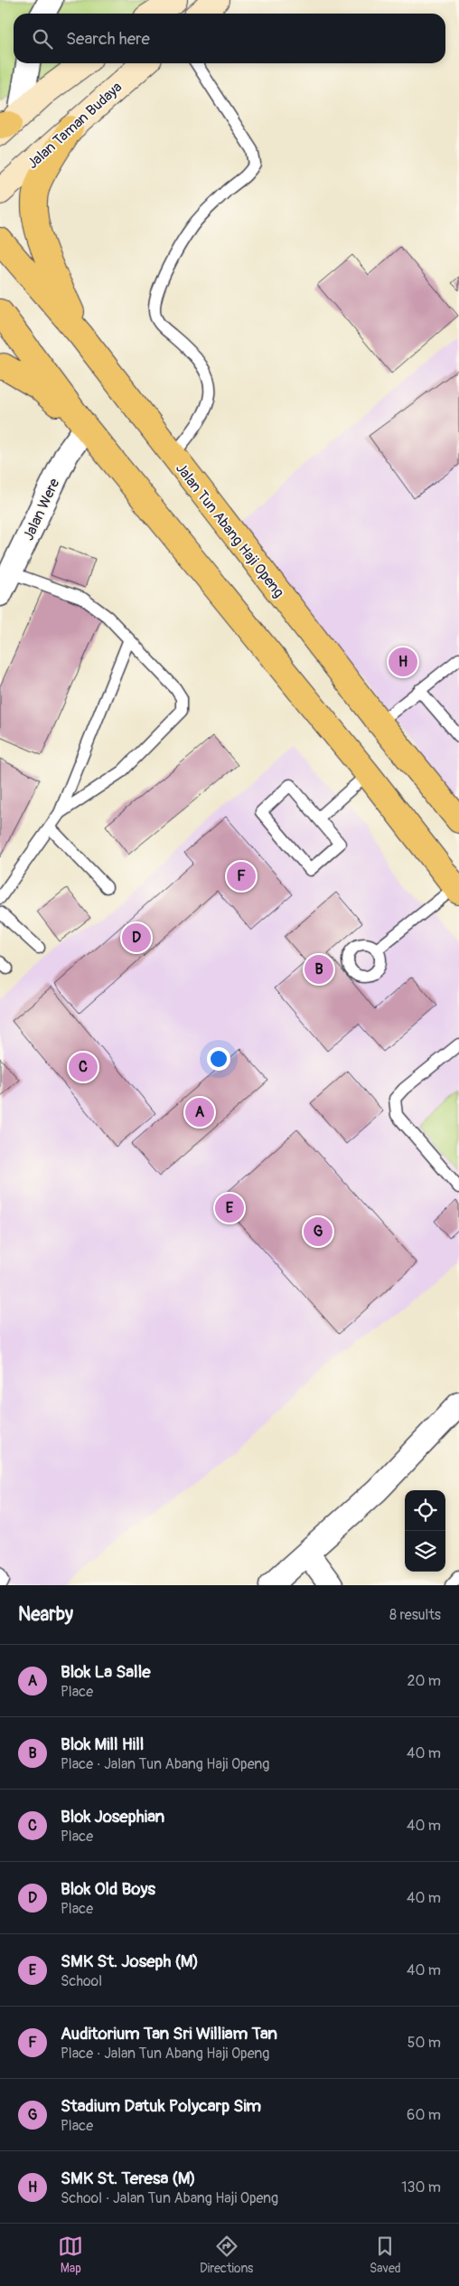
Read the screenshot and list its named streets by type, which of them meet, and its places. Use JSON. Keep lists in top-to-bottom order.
{
  "streets": {
    "main road": ["Jalan Taman Budaya", "Jalan Tun Abang Haji Openg"],
    "street": ["Jalan Were"]
  },
  "page": {
    "search": "Search here",
    "pins": [
      "H",
      "F",
      "D",
      "B",
      "C",
      "A",
      "E",
      "G"
    ],
    "heading": ["Nearby", "8 results"],
    "list": [
      {
        "mark": "A",
        "name": "Blok La Salle",
        "note": "Place",
        "value": "20 m"
      },
      {
        "mark": "B",
        "name": "Blok Mill Hill",
        "note": "Place · Jalan Tun Abang Haji Openg",
        "value": "40 m"
      },
      {
        "mark": "C",
        "name": "Blok Josephian",
        "note": "Place",
        "value": "40 m"
      },
      {
        "mark": "D",
        "name": "Blok Old Boys",
        "note": "Place",
        "value": "40 m"
      },
      {
        "mark": "E",
        "name": "SMK St. Joseph (M)",
        "note": "School",
        "value": "40 m"
      },
      {
        "mark": "F",
        "name": "Auditorium Tan Sri William Tan",
        "note": "Place · Jalan Tun Abang Haji Openg",
        "value": "50 m"
      },
      {
        "mark": "G",
        "name": "Stadium Datuk Polycarp Sim",
        "note": "Place",
        "value": "60 m"
      },
      {
        "mark": "H",
        "name": "SMK St. Teresa (M)",
        "note": "School · Jalan Tun Abang Haji Openg",
        "value": "130 m"
      }
    ],
    "nav": ["Map", "Directions", "Saved"]
  }
}
